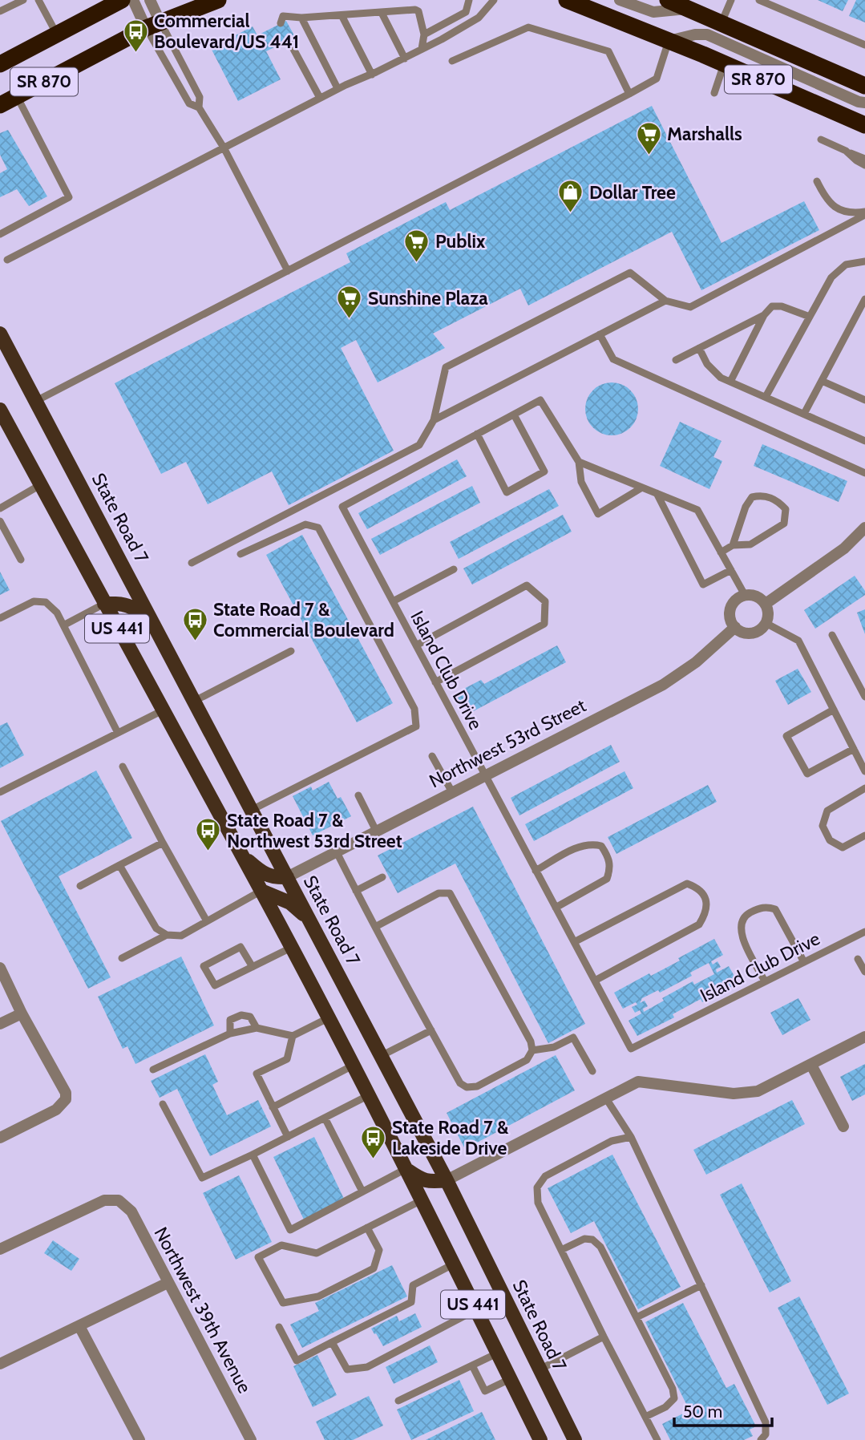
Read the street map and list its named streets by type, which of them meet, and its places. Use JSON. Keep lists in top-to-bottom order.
{
  "streets": {
    "highway": ["SR 870"],
    "main road": ["State Road 7", "US 441"],
    "street": ["Northwest 53rd Street", "Northwest 39th Avenue"],
    "lane": ["Island Club Drive"]
  },
  "crossings": [
    ["State Road 7", "Northwest 53rd Street"],
    ["Island Club Drive", "Northwest 53rd Street"]
  ],
  "places": {
    "bus stop": [
      "Commercial Boulevard/US 441",
      "State Road 7 & Commercial Boulevard",
      "State Road 7 & Northwest 53rd Street",
      "State Road 7 & Lakeside Drive"
    ],
    "supermarket": ["Marshalls", "Publix", "Sunshine Plaza"],
    "shop": ["Dollar Tree"]
  },
  "scale_bar": "50 m"
}
